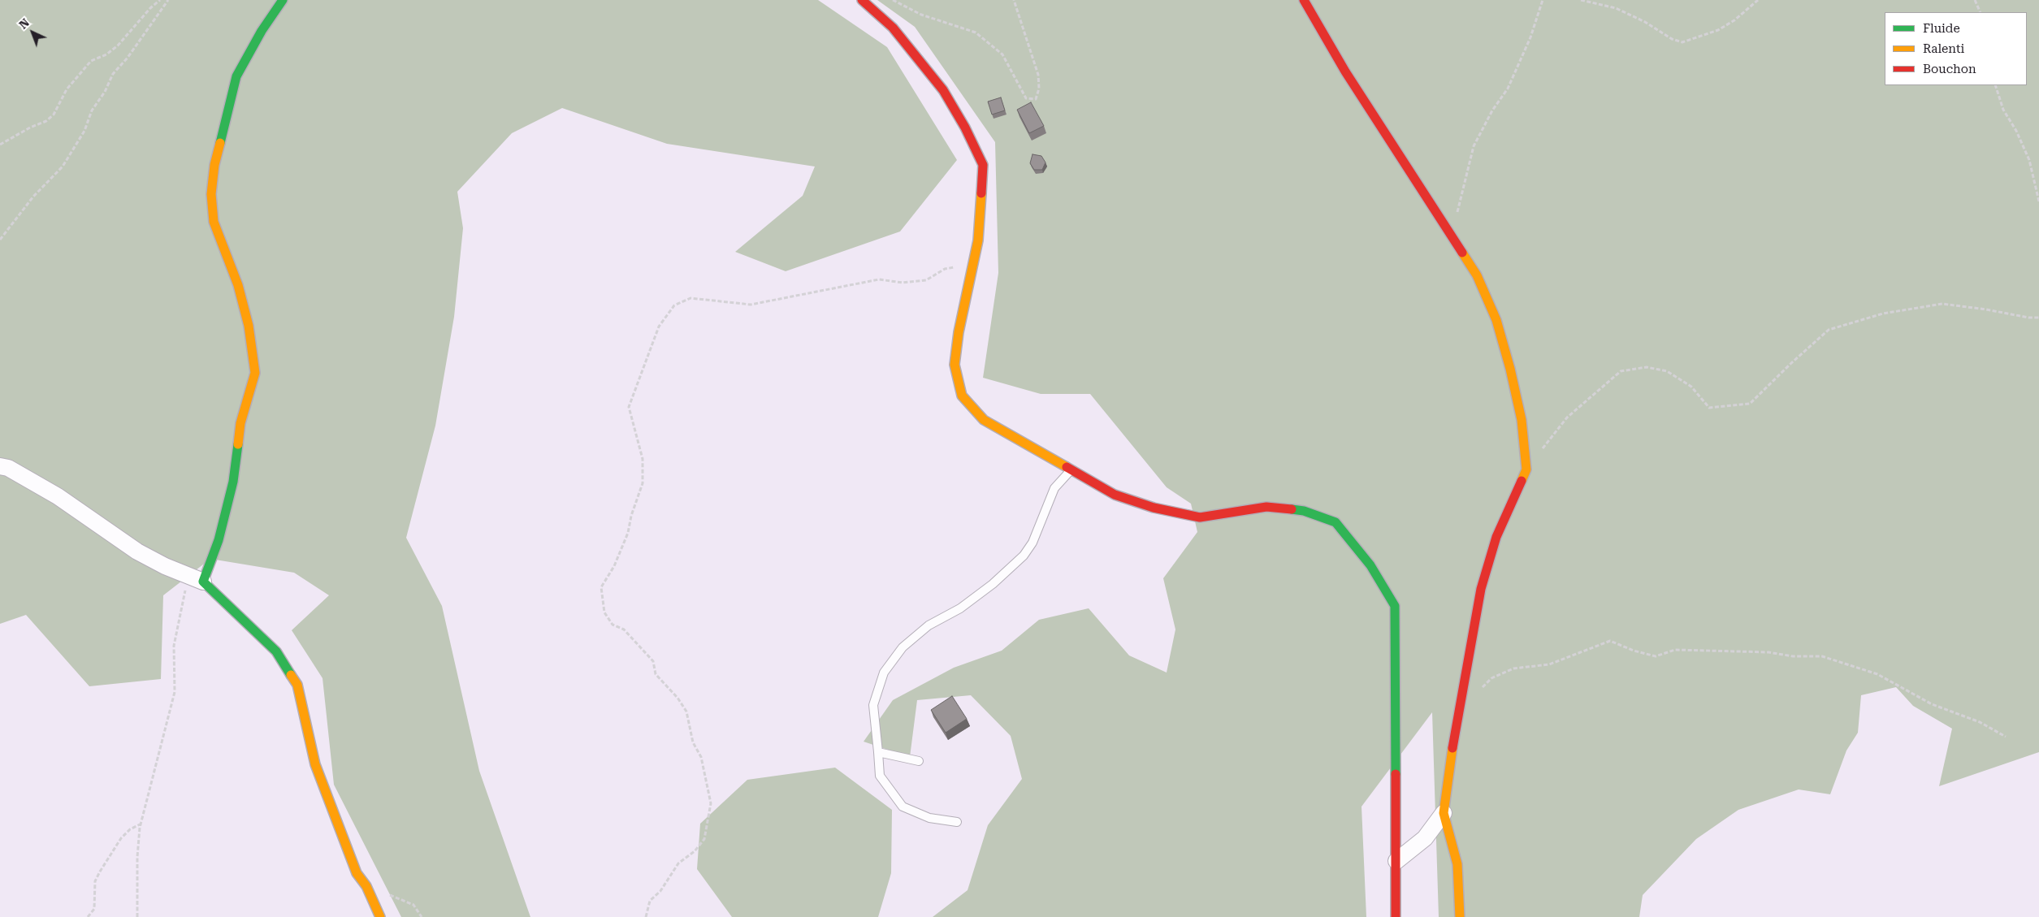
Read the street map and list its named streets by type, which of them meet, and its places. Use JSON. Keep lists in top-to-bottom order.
{
  "legend": ["Fluide", "Ralenti", "Bouchon"],
  "north": "top left"
}
